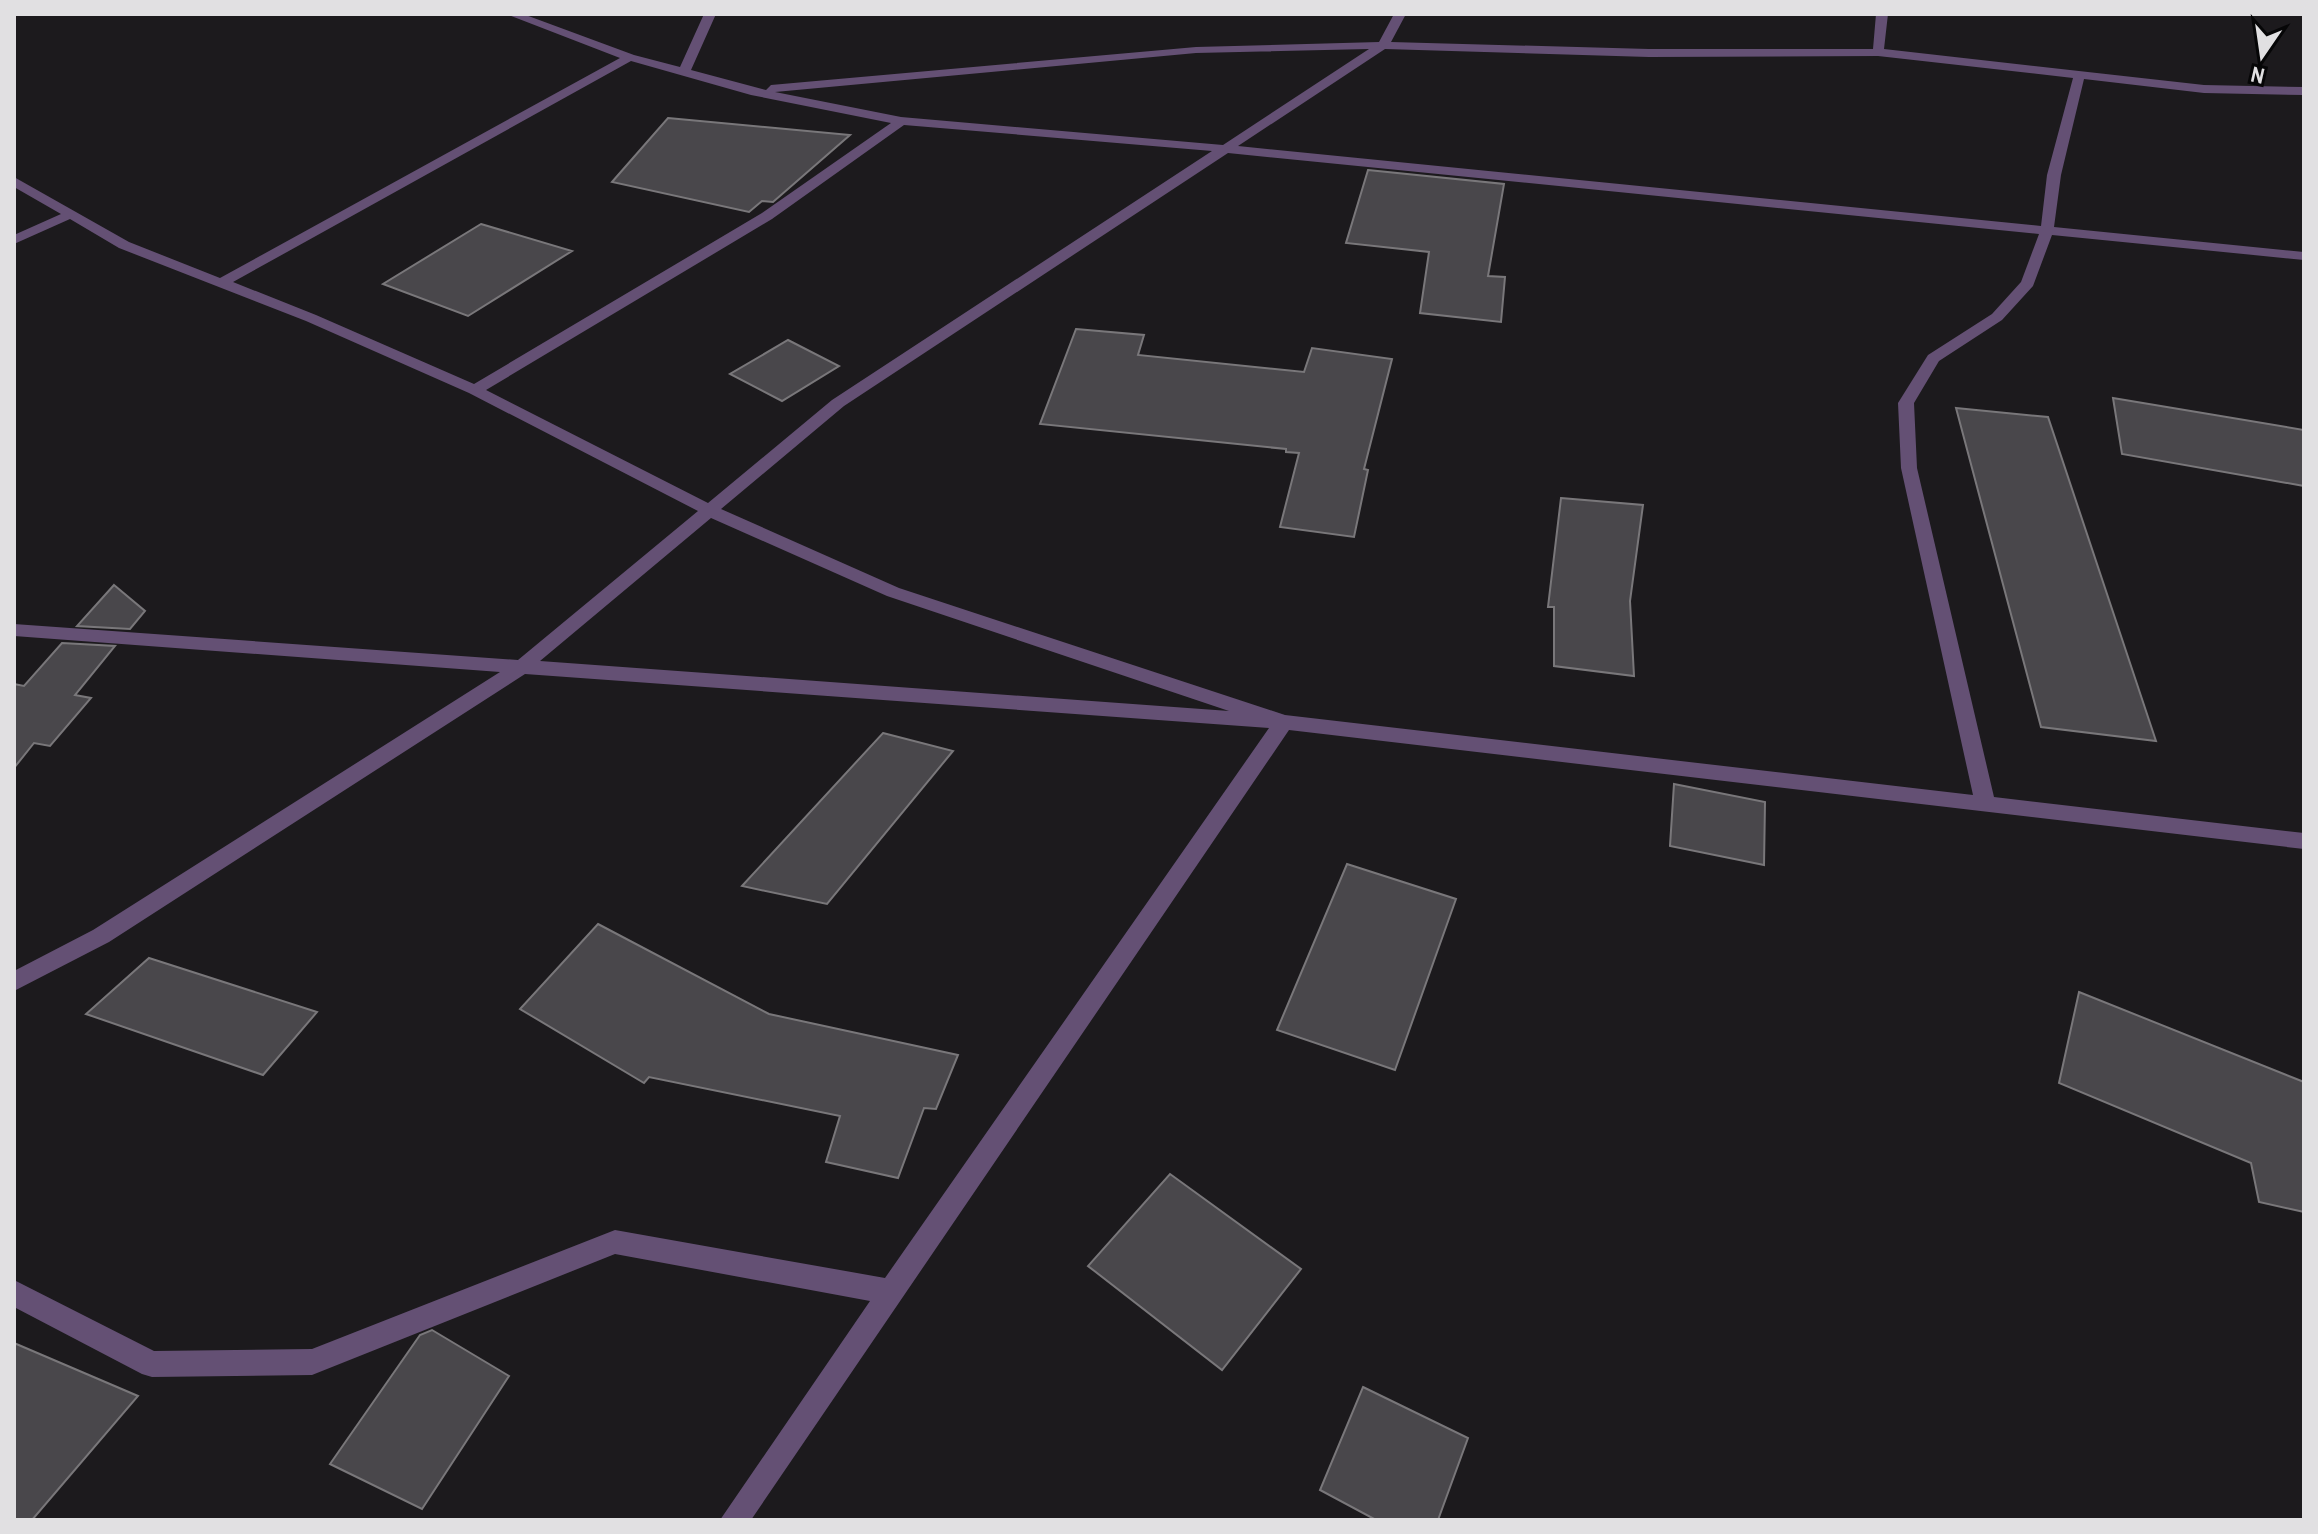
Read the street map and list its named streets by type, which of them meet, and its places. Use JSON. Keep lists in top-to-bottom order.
{
  "north": "bottom"
}
